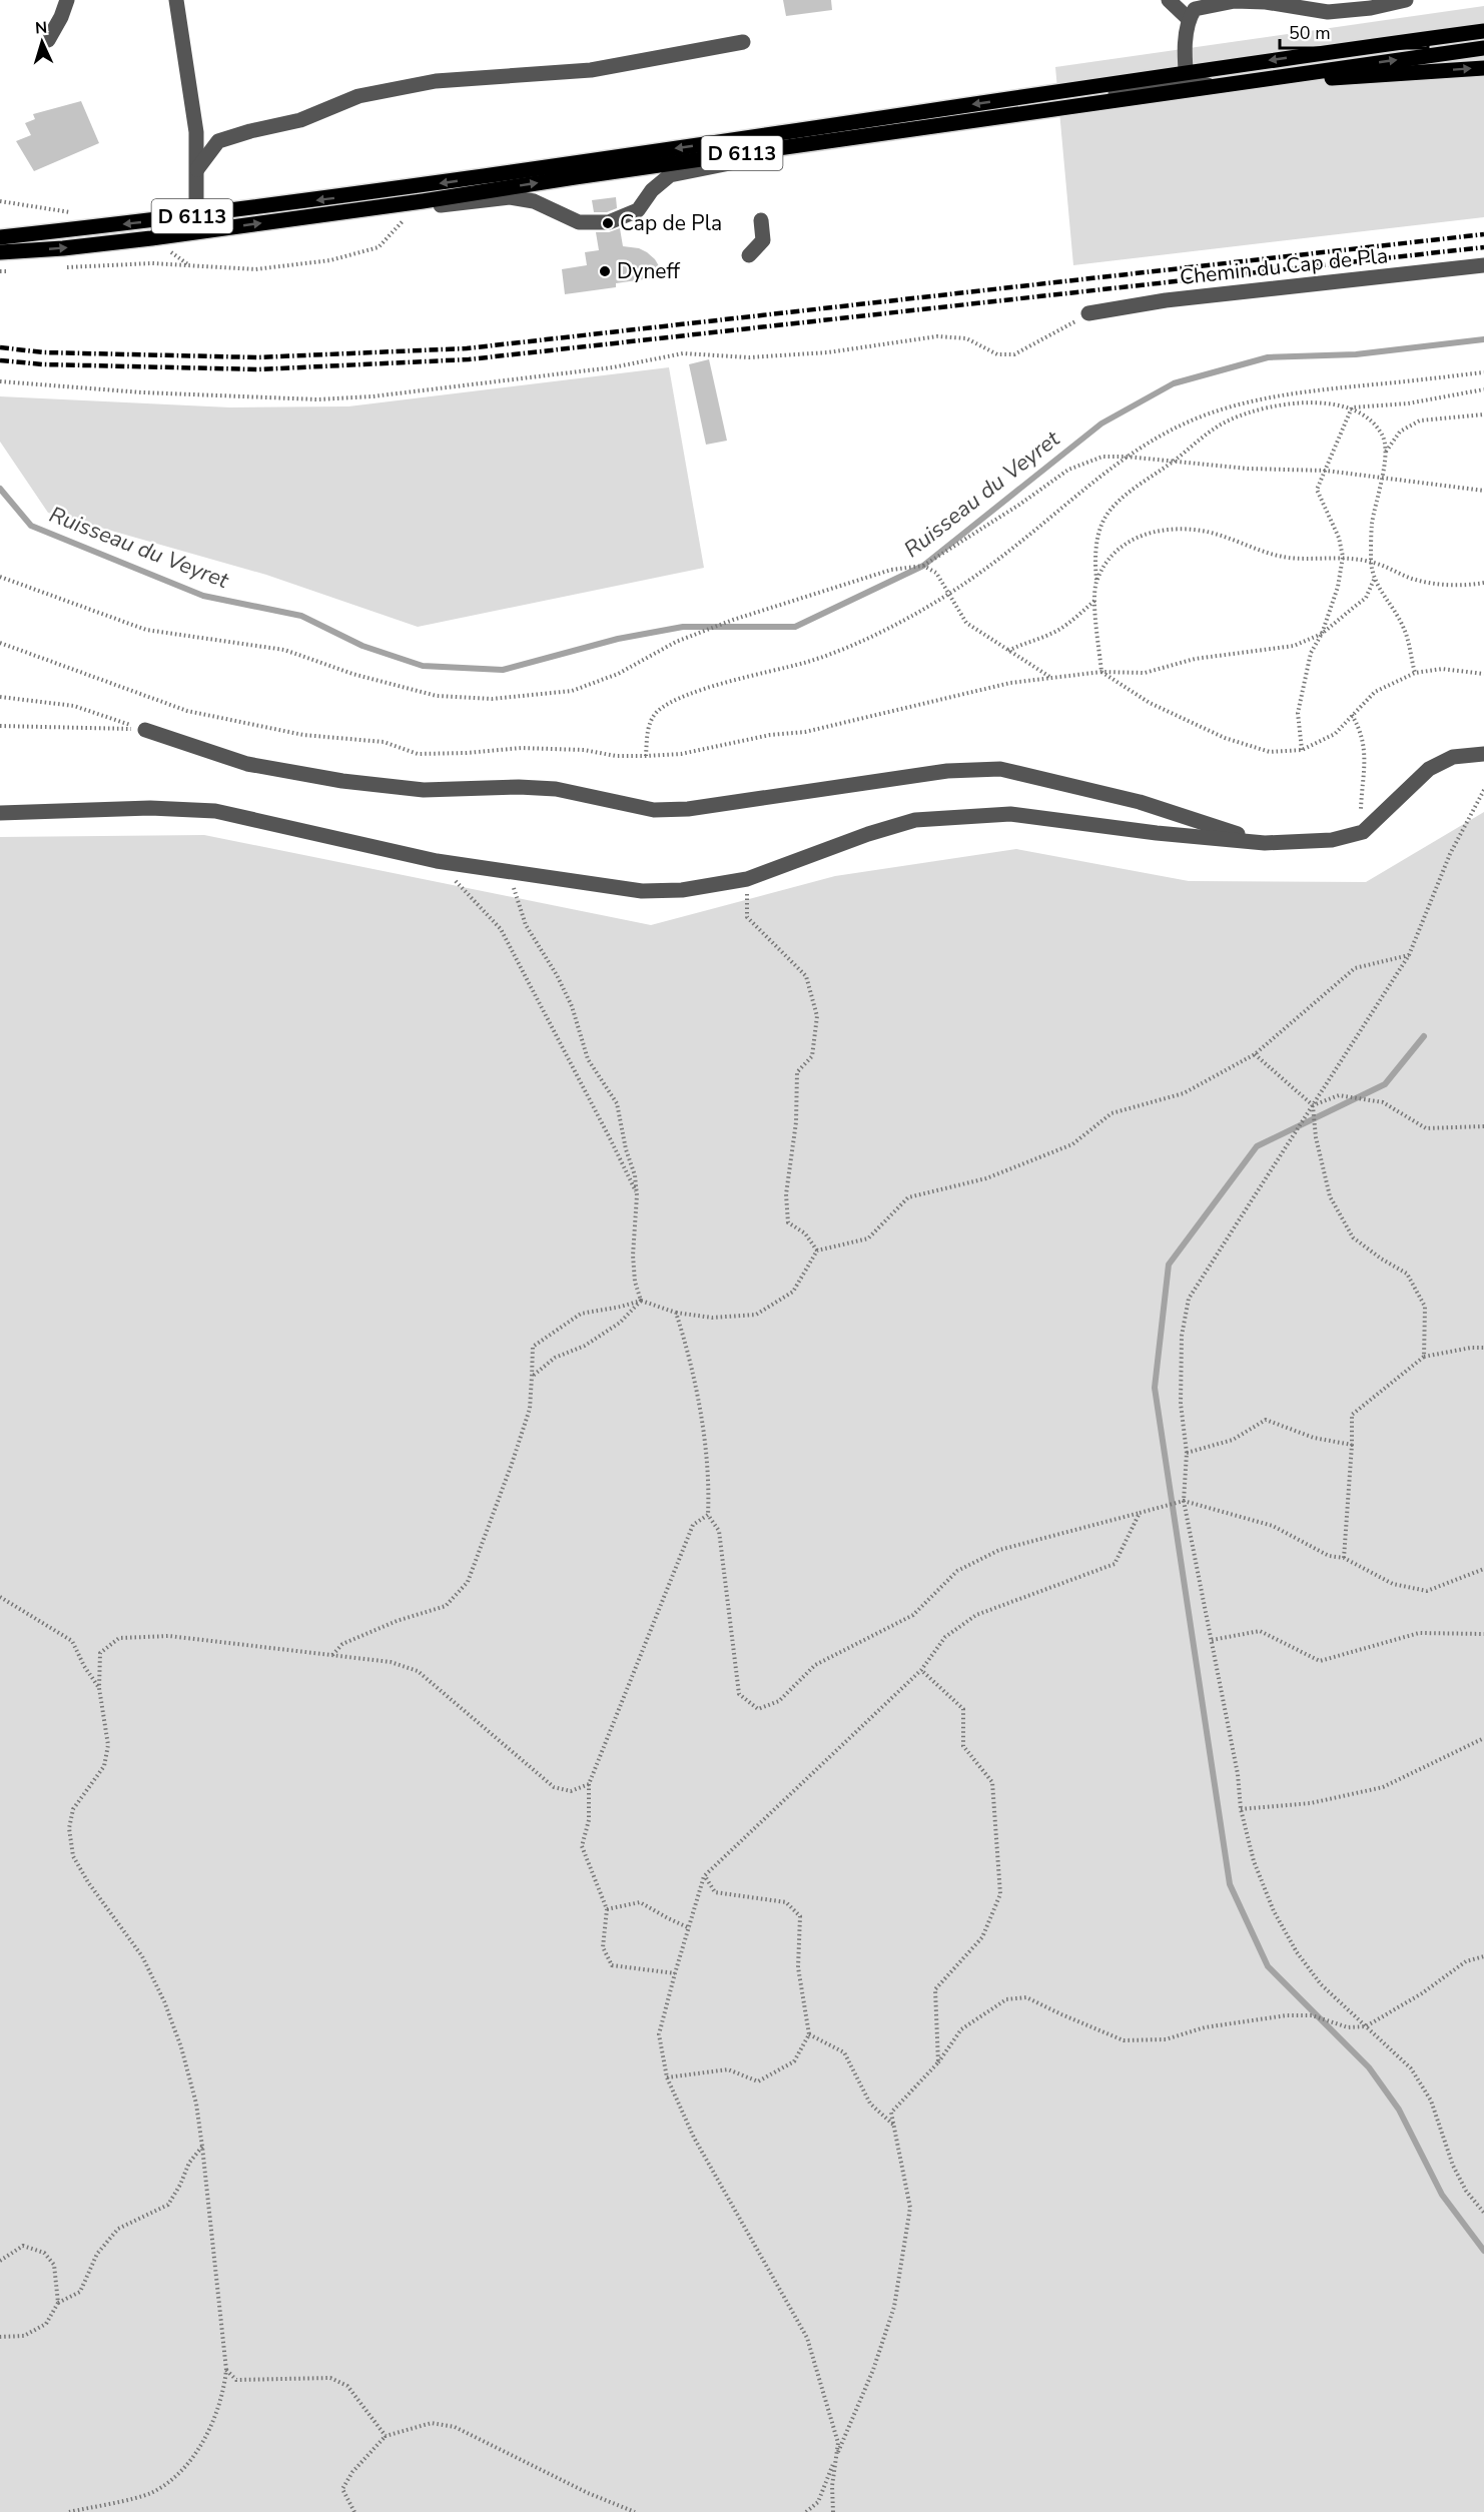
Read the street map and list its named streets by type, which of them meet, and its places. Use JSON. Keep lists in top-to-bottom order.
{
  "streets": {
    "main road": ["D 6113"],
    "street": ["Chemin du Cap de Pla"]
  },
  "water": ["Ruisseau du Veyret"],
  "places": ["Cap de Pla", "Dyneff"],
  "scale_bar": "50 m",
  "north": "top"
}
